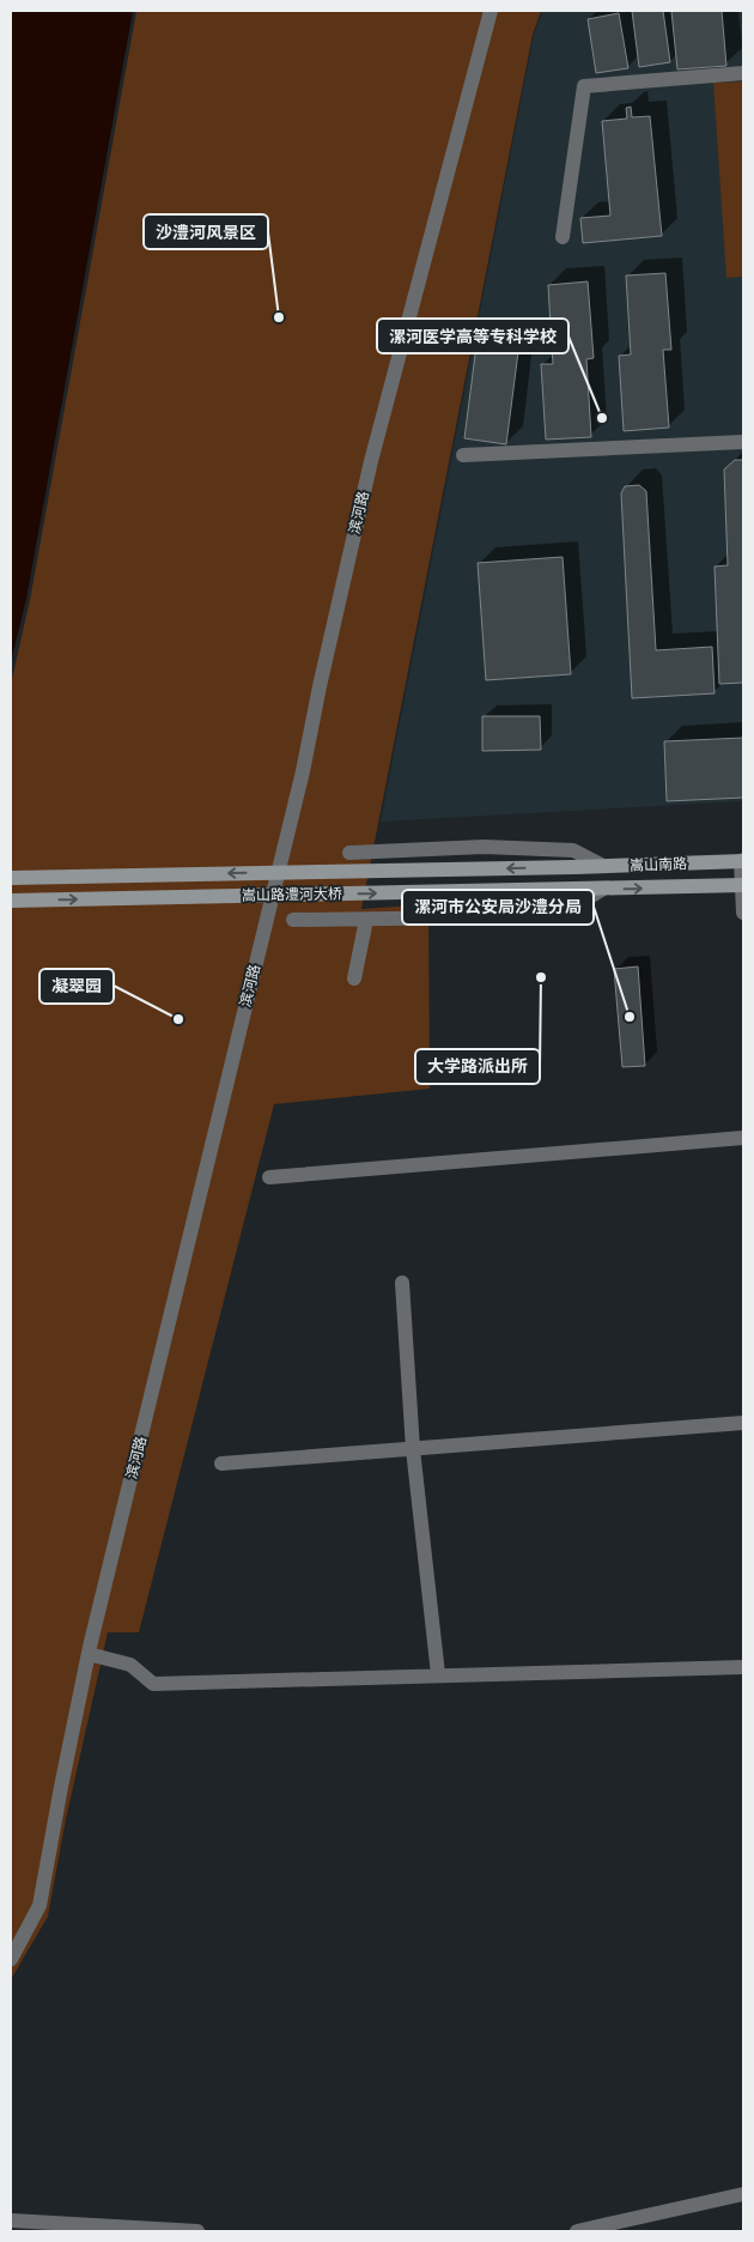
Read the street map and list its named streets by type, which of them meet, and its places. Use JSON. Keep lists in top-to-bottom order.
{
  "streets": {
    "main road": ["嵩山南路", "嵩山路澧河大桥"],
    "street": ["滨河路"]
  },
  "crossings": [
    ["嵩山南路", "嵩山路澧河大桥"]
  ],
  "places": [
    "沙澧河风景区",
    "漯河医学高等专科学校",
    "大学路派出所",
    "漯河市公安局沙澧分局",
    "凝翠园"
  ]
}
